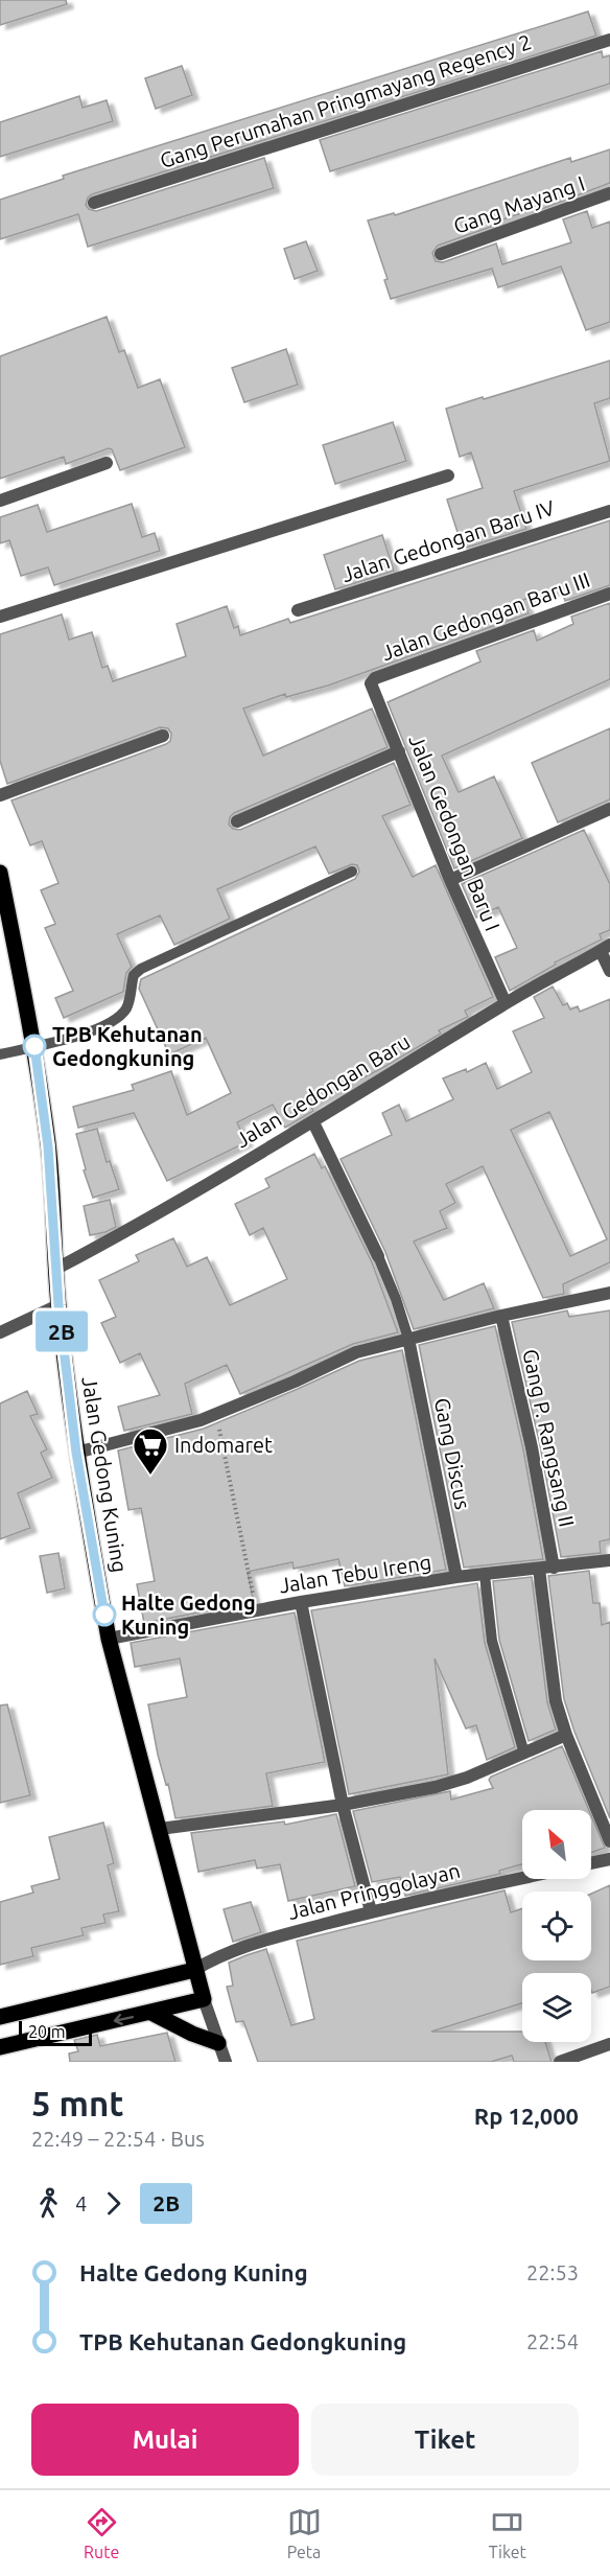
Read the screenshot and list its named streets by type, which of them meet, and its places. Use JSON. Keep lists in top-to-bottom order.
{
  "streets": {
    "main road": ["Jalan Gedong Kuning"],
    "street": [
      "Gang Perumahan Pringmayang Regency 2",
      "Gang Mayang I",
      "Jalan Gedongan Baru IV",
      "Jalan Gedongan Baru III",
      "Jalan Gedongan Baru I",
      "Jalan Gedongan Baru",
      "Gang P. Rangsang II",
      "Gang Discus",
      "Jalan Tebu Ireng",
      "Jalan Pringgolayan"
    ]
  },
  "crossings": [
    ["Jalan Gedongan Baru III", "Jalan Gedongan Baru I"],
    ["Jalan Gedongan Baru I", "Jalan Gedongan Baru"],
    ["Jalan Gedongan Baru", "Jalan Gedong Kuning"],
    ["Gang P. Rangsang II", "Jalan Tebu Ireng"],
    ["Gang Discus", "Jalan Tebu Ireng"],
    ["Jalan Gedong Kuning", "Jalan Tebu Ireng"],
    ["Jalan Gedong Kuning", "Jalan Pringgolayan"]
  ],
  "places": {
    "other": ["TPB Kehutanan Gedongkuning", "Halte Gedong Kuning"],
    "supermarket": ["Indomaret"]
  },
  "lines": ["bus line 2B"],
  "scale_bar": "20 m",
  "north": "top left",
  "page": {
    "on_map": "2B",
    "scale": "20 m",
    "heading": ["5 mnt", "22:49 – 22:54 · Bus", "Rp 12,000"],
    "legs": ["4", "2B"],
    "list": [
      {
        "name": "Halte Gedong Kuning",
        "value": "22:53"
      },
      {
        "name": "TPB Kehutanan Gedongkuning",
        "value": "22:54"
      }
    ],
    "buttons": ["Mulai", "Tiket"],
    "tabs": ["Rute", "Peta", "Tiket"]
  }
}
